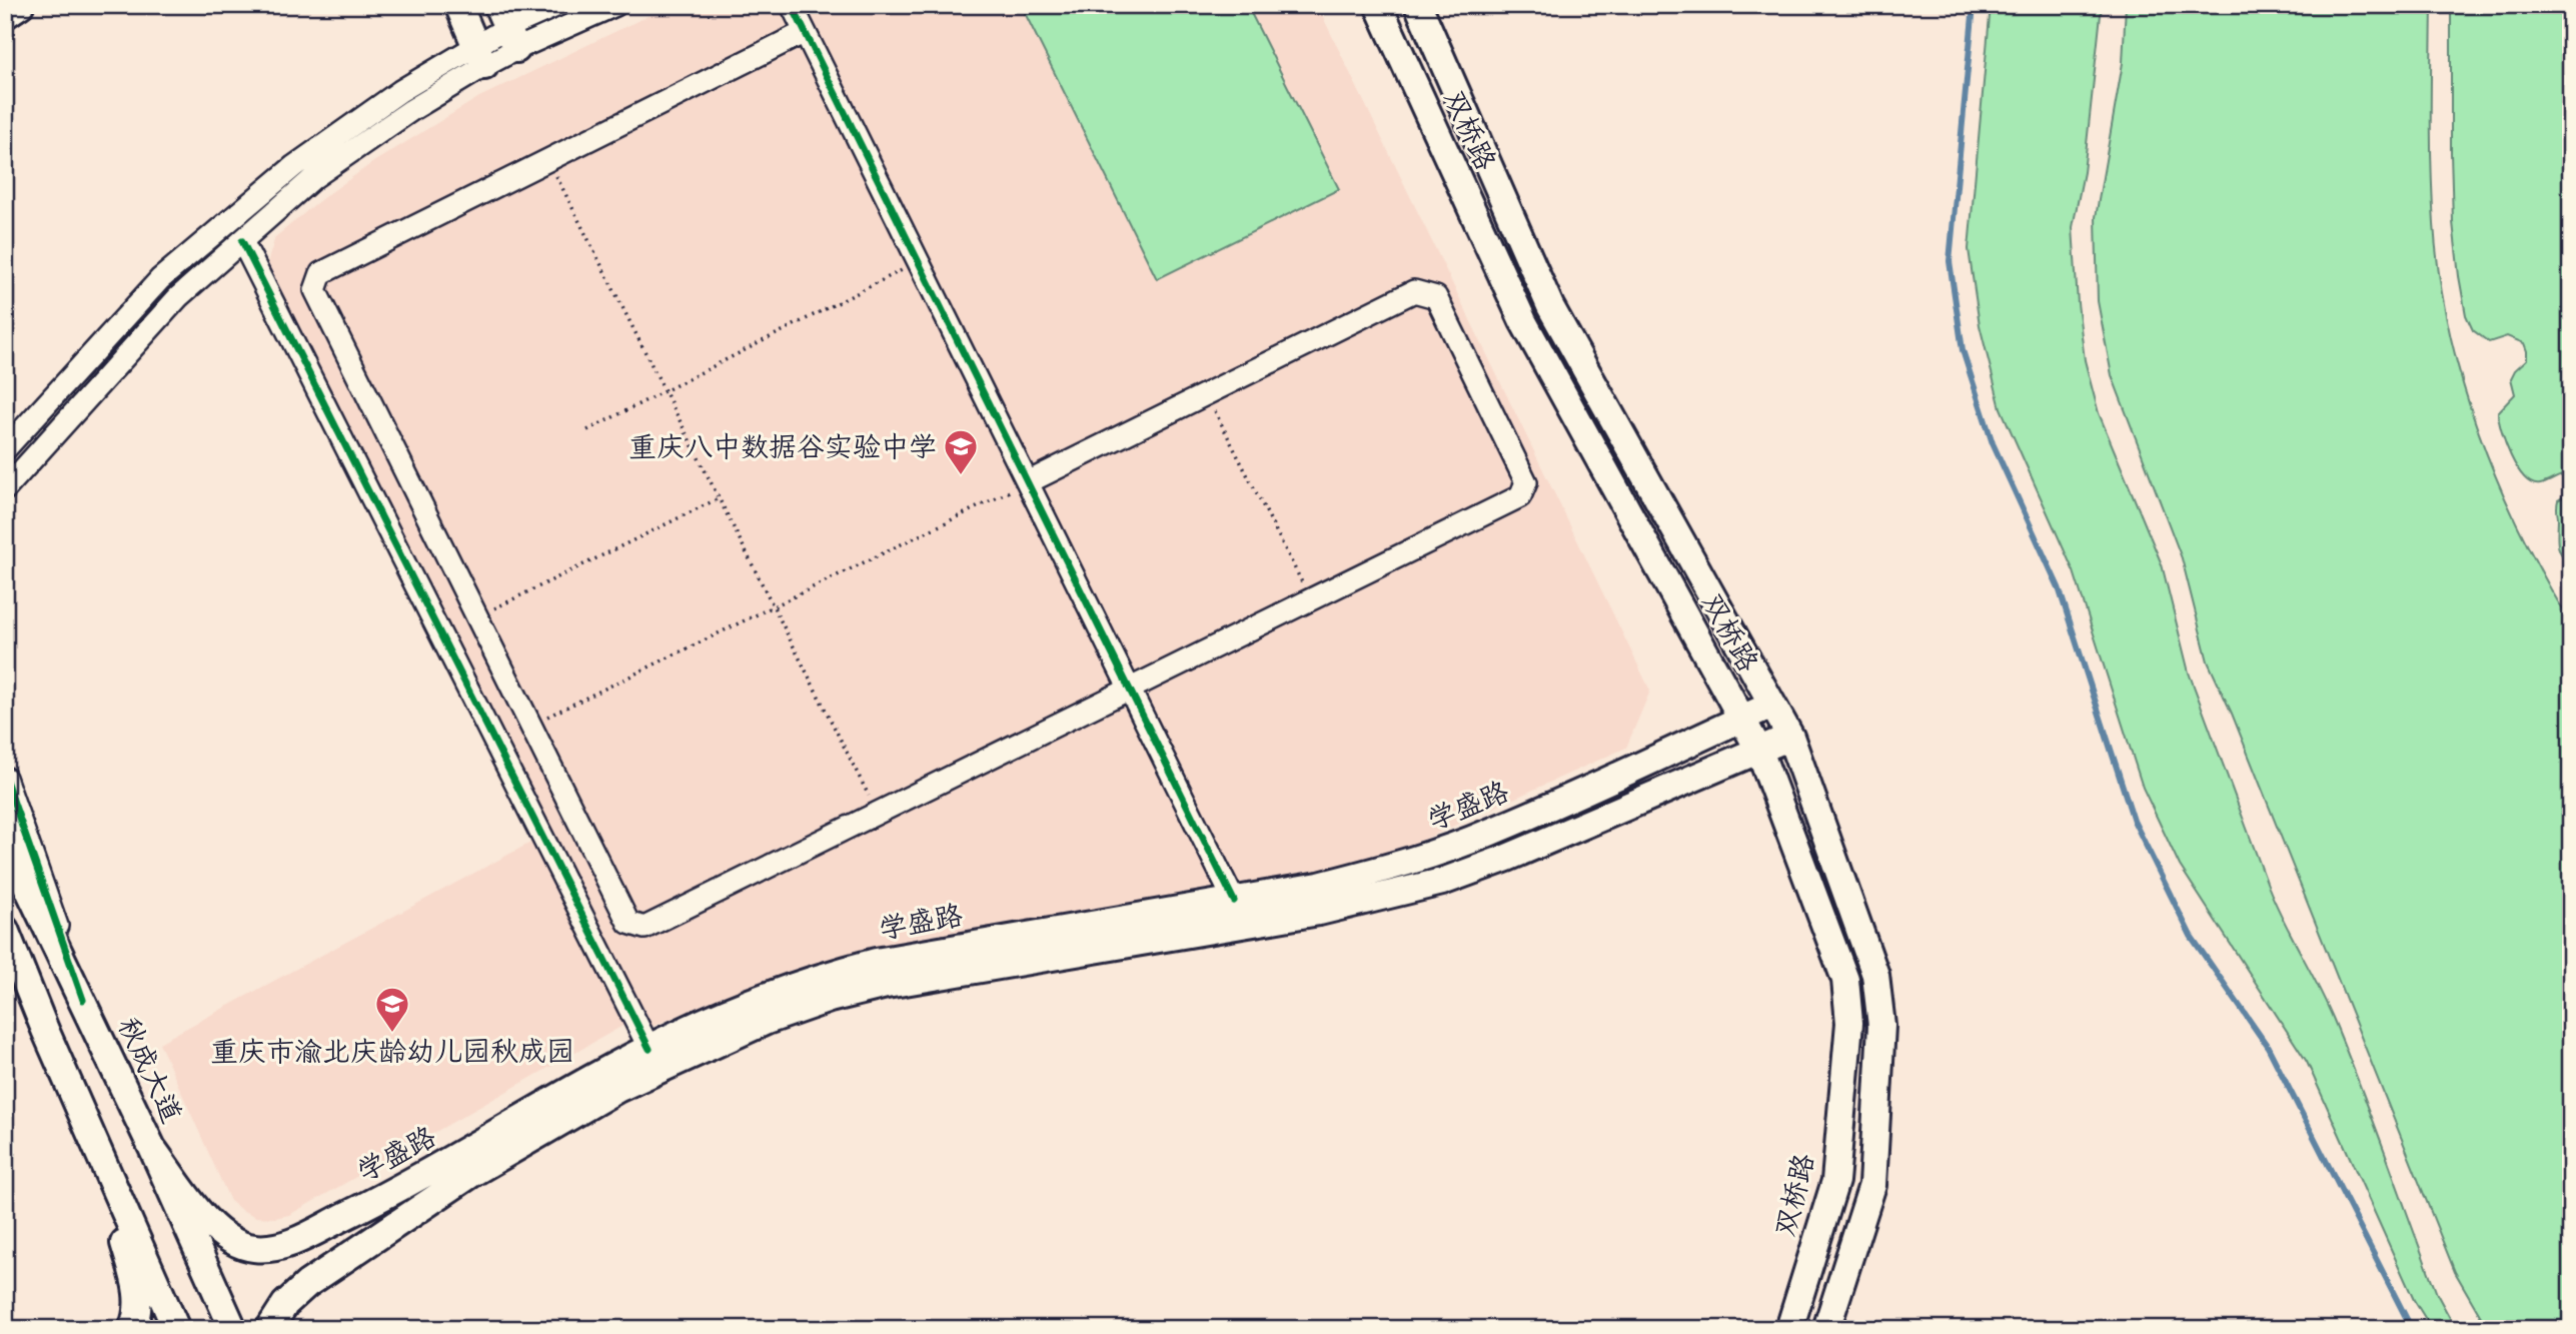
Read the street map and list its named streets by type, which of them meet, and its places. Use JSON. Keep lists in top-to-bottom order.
{
  "streets": {
    "main road": ["双桥路", "学盛路", "秋成大道"]
  },
  "crossings": [
    ["双桥路", "学盛路"],
    ["学盛路", "秋成大道"]
  ],
  "places": {
    "school or university": ["重庆八中数据谷实验中学", "重庆市渝北庆龄幼儿园秋成园"]
  }
}
